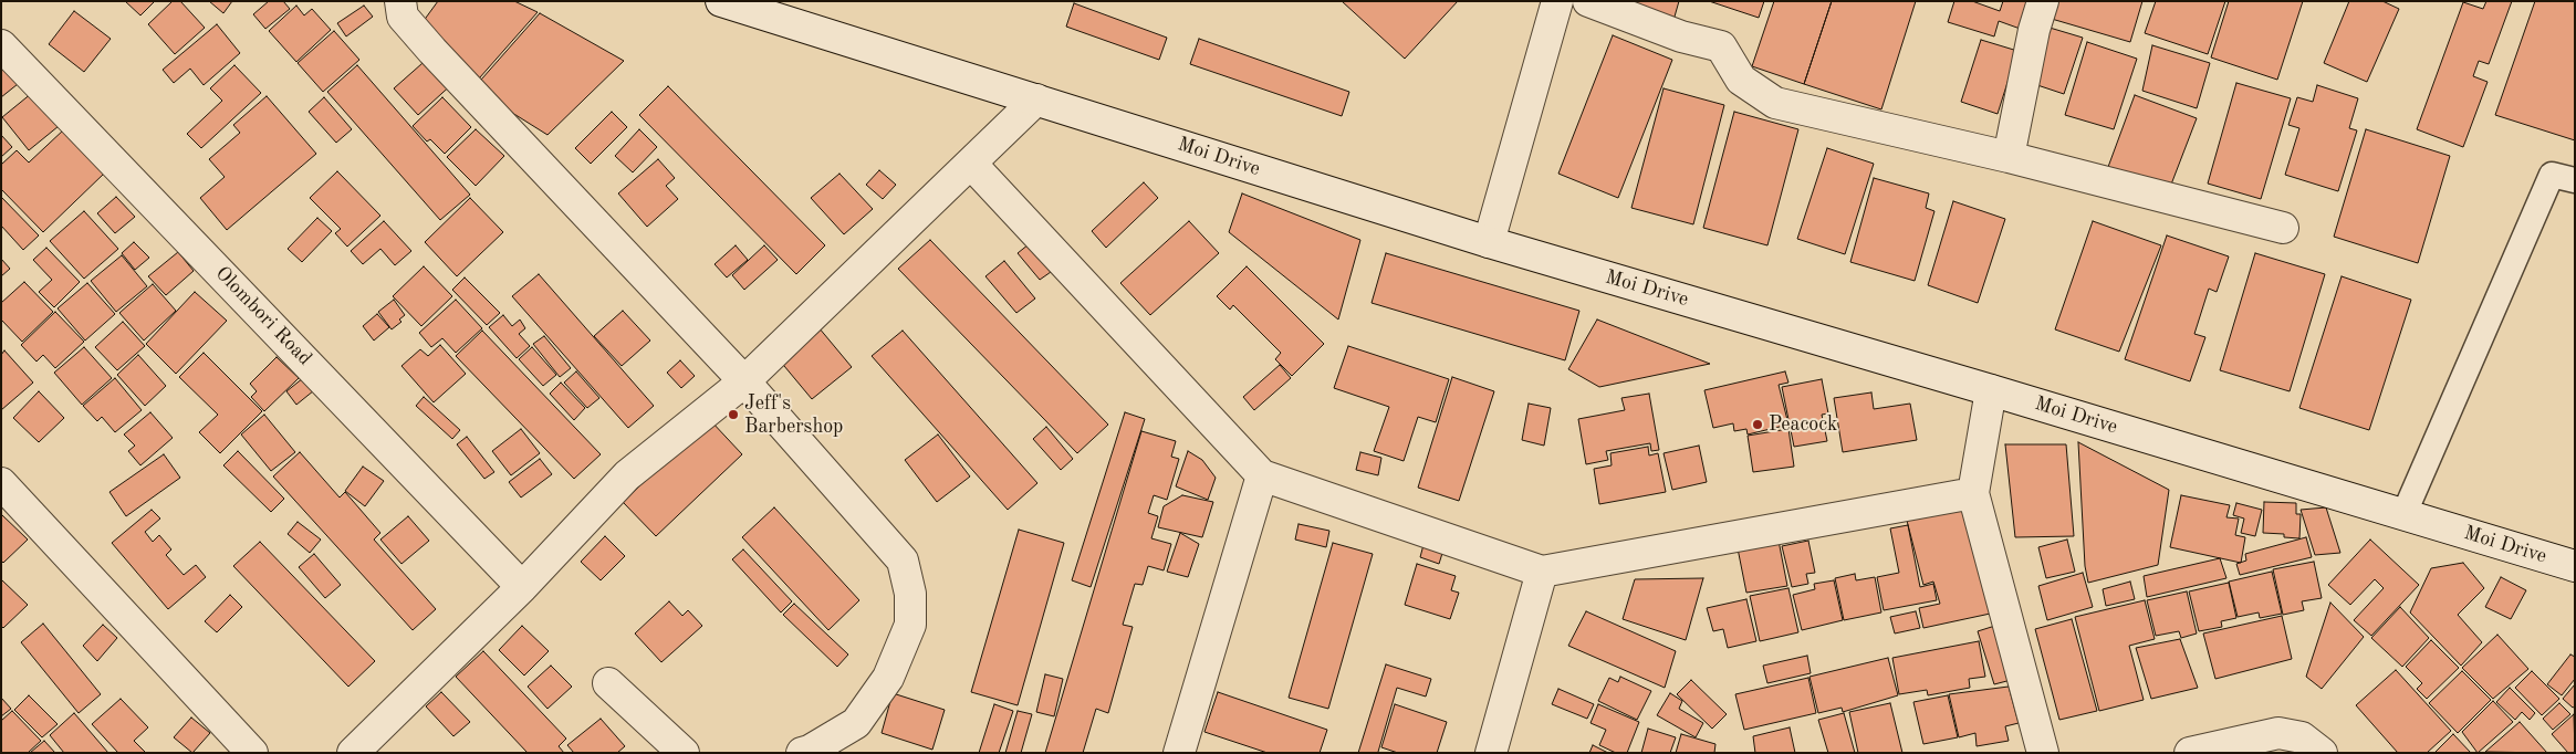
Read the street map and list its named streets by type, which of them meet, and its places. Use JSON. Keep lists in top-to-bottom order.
{
  "streets": {
    "street": ["Moi Drive", "Olombori Road"]
  },
  "places": ["Jeff's Barbershop", "Peacock"]
}
